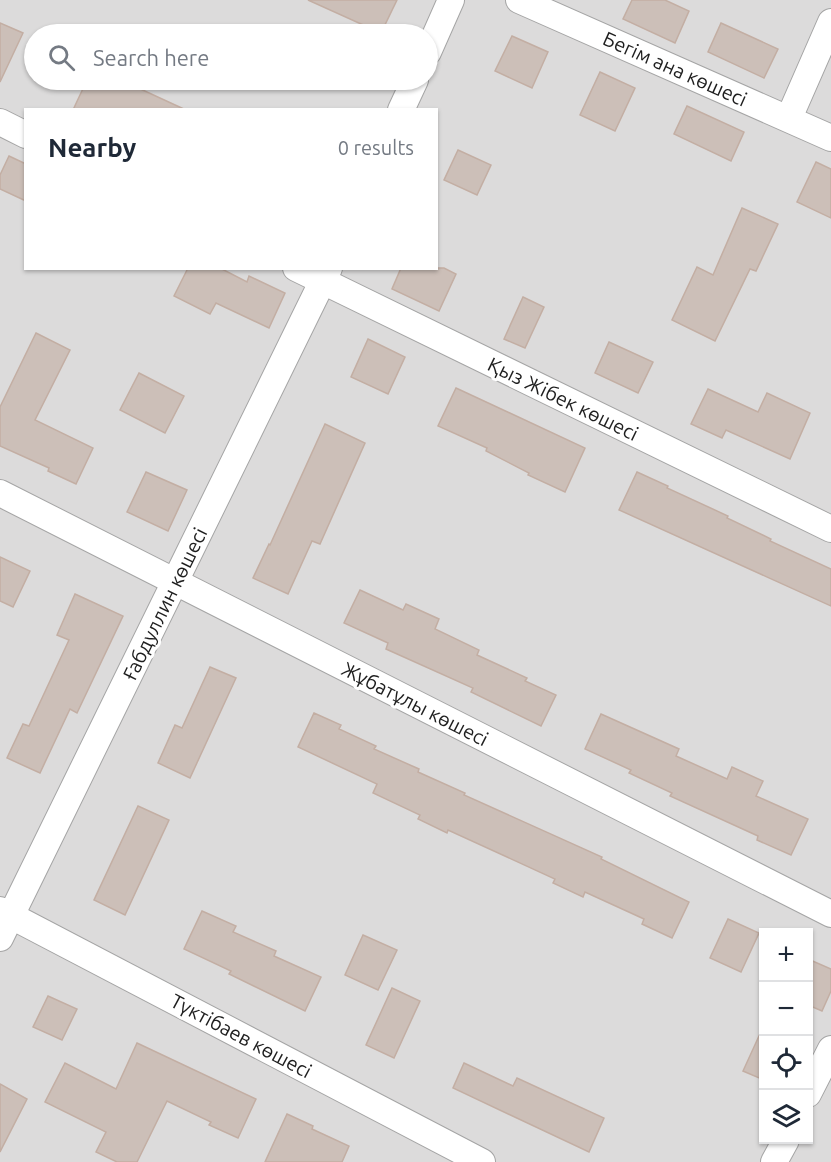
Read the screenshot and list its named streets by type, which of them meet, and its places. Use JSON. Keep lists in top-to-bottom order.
{
  "streets": {
    "street": [
      "Бегім ана көшесі",
      "Қыз Жібек көшесі",
      "Ғабдуллин көшесі",
      "Жұбатұлы көшесі",
      "Түктібаев көшесі"
    ]
  },
  "crossings": [
    ["Қыз Жібек көшесі", "Ғабдуллин көшесі"],
    ["Ғабдуллин көшесі", "Жұбатұлы көшесі"],
    ["Ғабдуллин көшесі", "Түктібаев көшесі"]
  ],
  "page": {
    "search": "Search here",
    "heading": ["Nearby", "0 results"],
    "map_buttons": ["+", "−"]
  }
}
